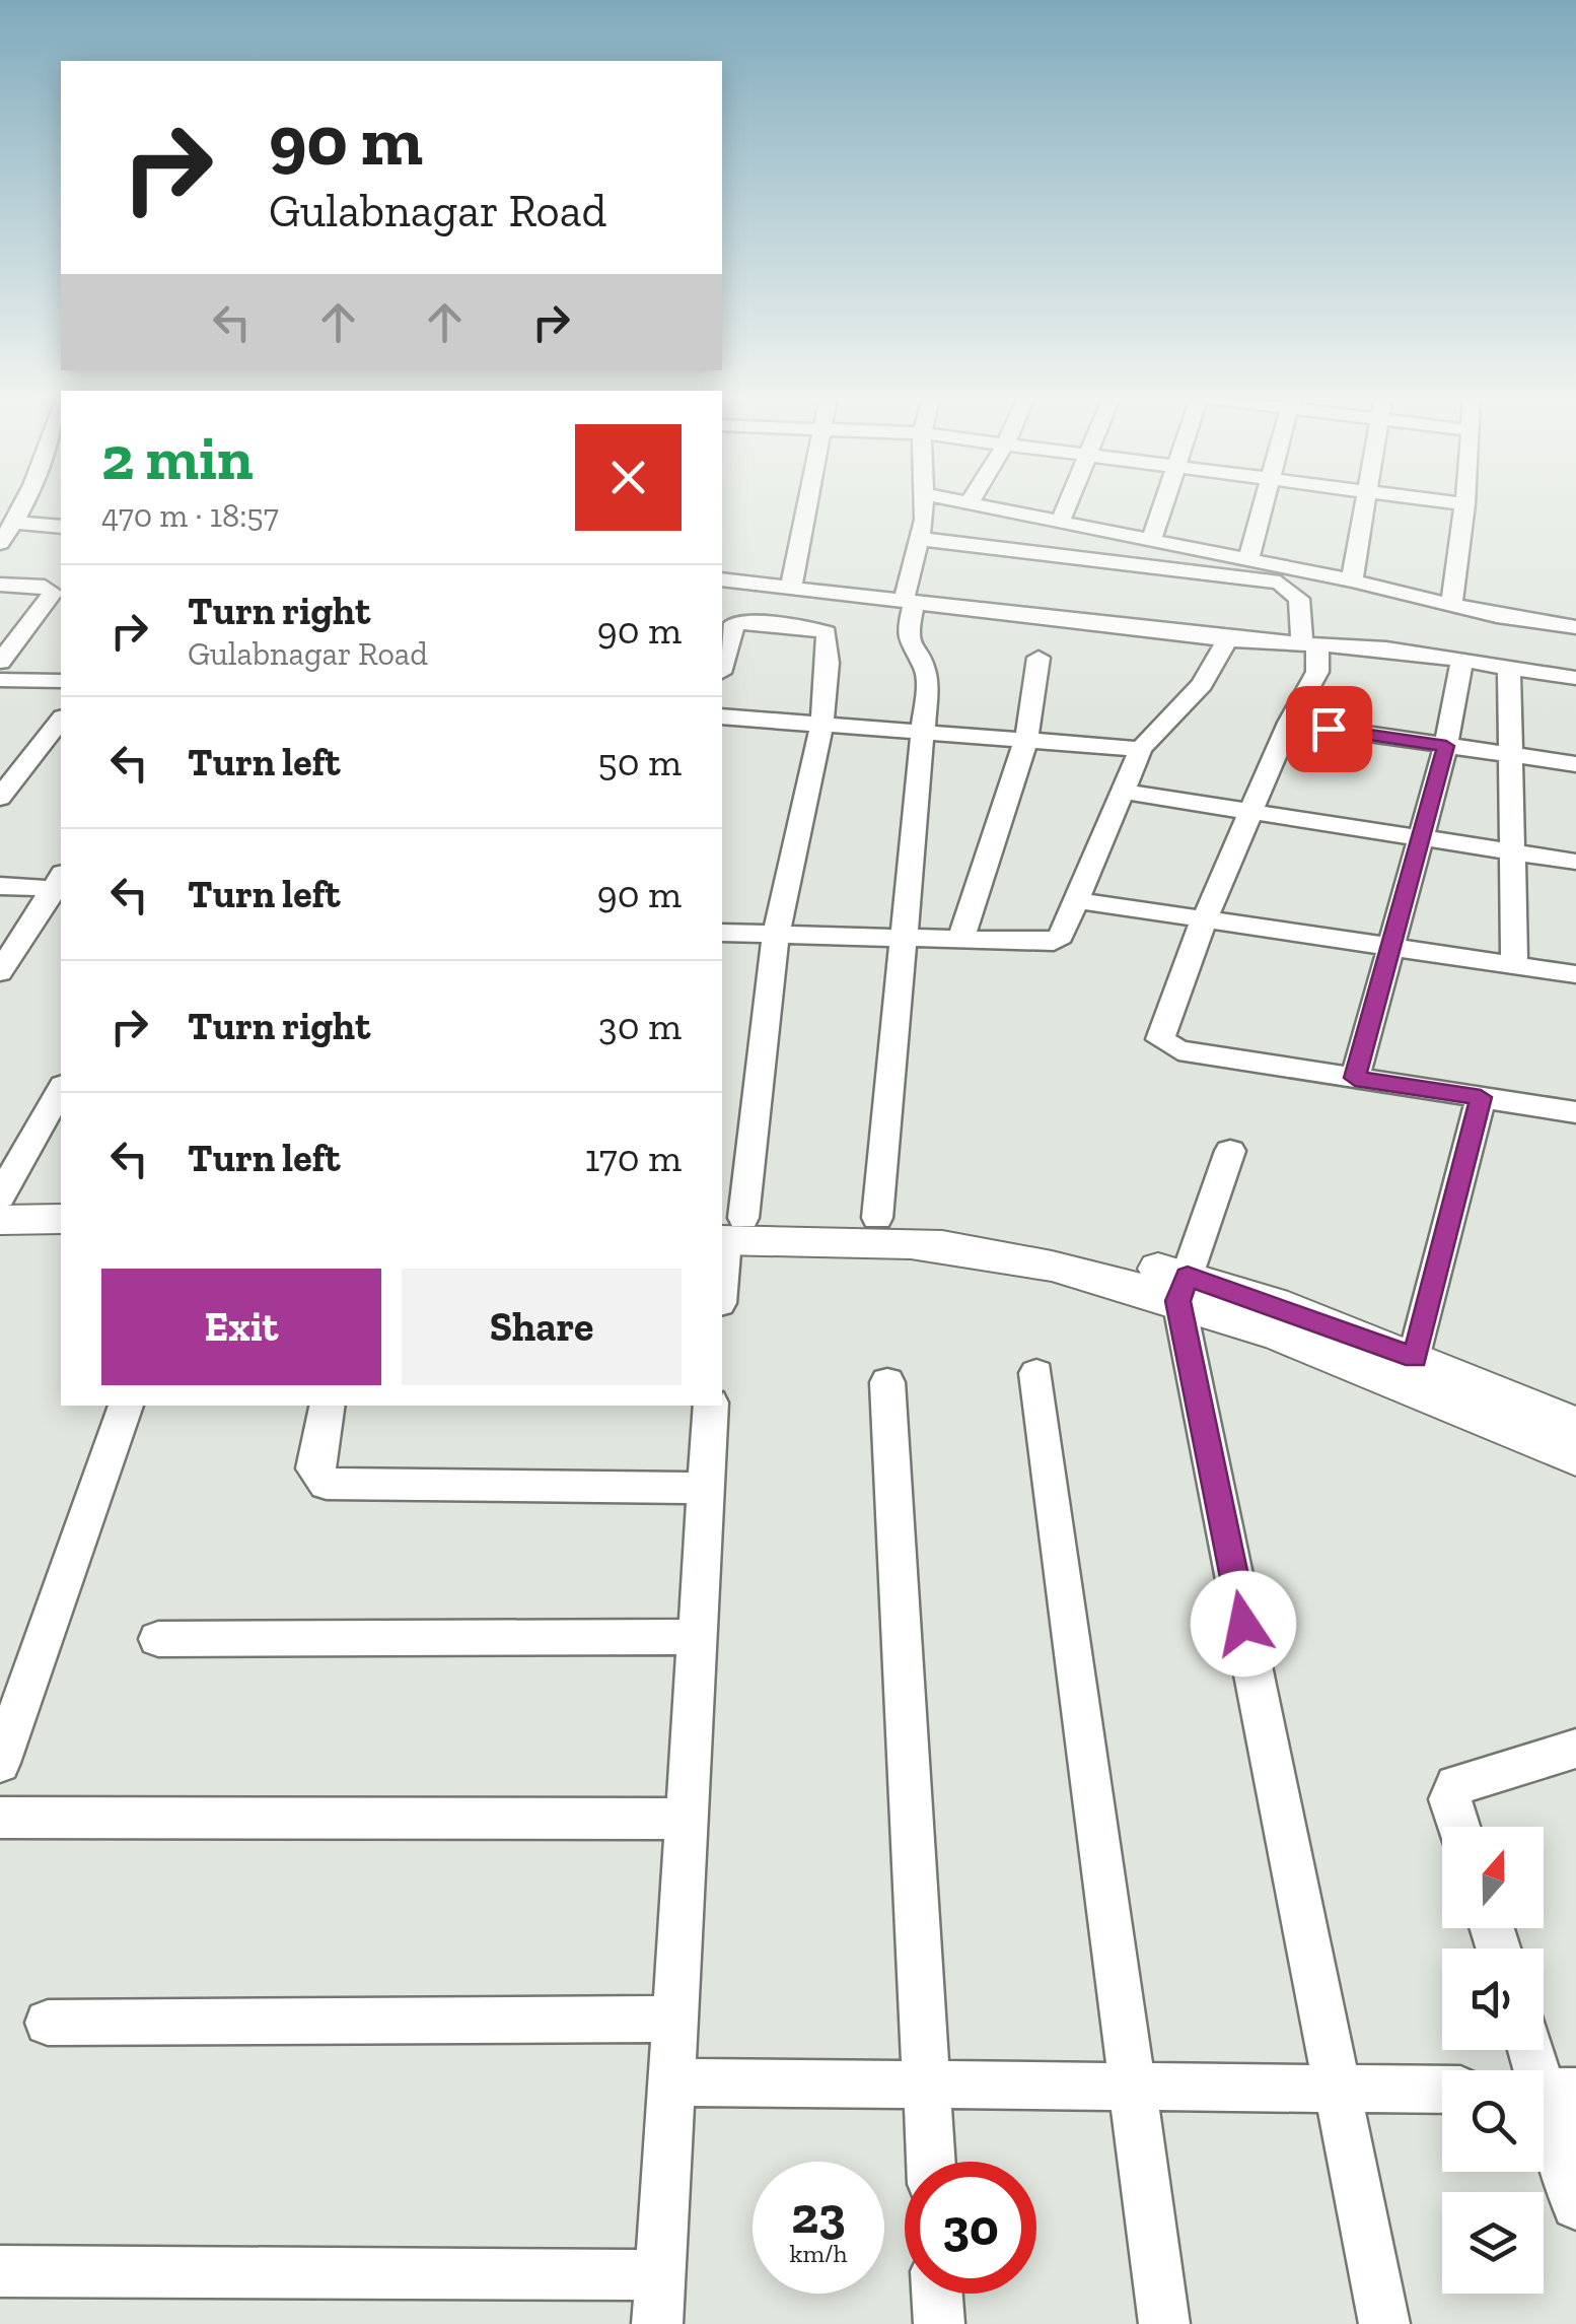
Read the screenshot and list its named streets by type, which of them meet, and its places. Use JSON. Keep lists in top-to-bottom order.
{
  "north": "top",
  "page": {
    "turn": ["90 m", "Gulabnagar Road"],
    "heading": ["2 min", "470 m · 18:57"],
    "list": [
      {
        "name": "Turn right",
        "note": "Gulabnagar Road",
        "value": "90 m"
      },
      {
        "name": "Turn left",
        "value": "50 m"
      },
      {
        "name": "Turn left",
        "value": "90 m"
      },
      {
        "name": "Turn right",
        "value": "30 m"
      },
      {
        "name": "Turn left",
        "value": "170 m"
      }
    ],
    "buttons": ["Exit", "Share"],
    "speed": "23 km/h",
    "limit": "30"
  }
}
